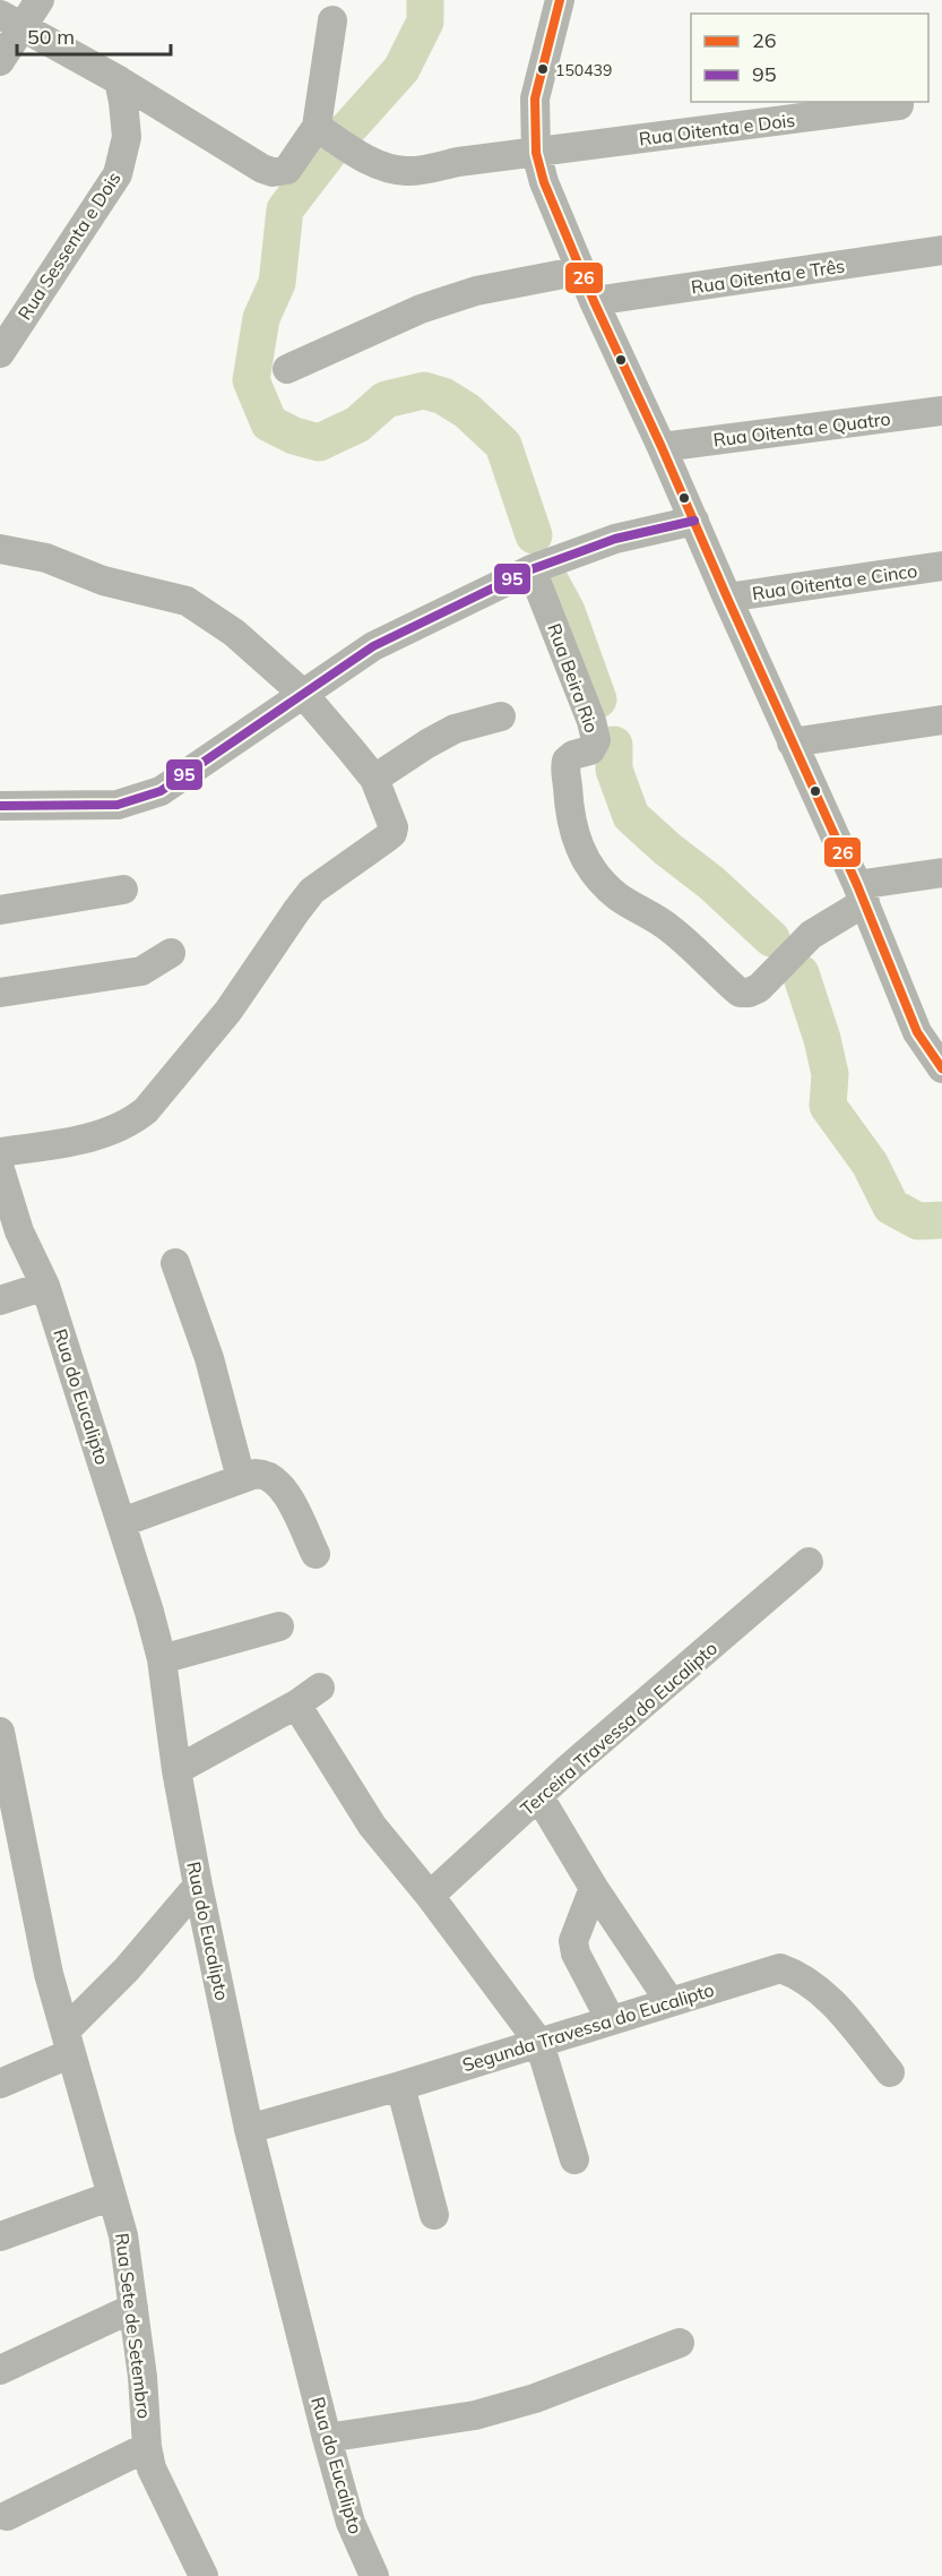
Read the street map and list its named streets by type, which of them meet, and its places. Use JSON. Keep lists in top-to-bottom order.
{
  "streets": {
    "street": [
      "Rua Oitenta e Dois",
      "Rua Sessenta e Dois",
      "Rua Oitenta e Três",
      "Rua Oitenta e Quatro",
      "Rua Oitenta e Cinco",
      "Rua Beira Rio",
      "Rua do Eucalipto",
      "Terceira Travessa do Eucalipto",
      "Segunda Travessa do Eucalipto",
      "Rua Sete de Setembro"
    ]
  },
  "crossings": [
    ["Rua do Eucalipto", "Segunda Travessa do Eucalipto"]
  ],
  "places": ["150439"],
  "lines": ["transit line 26", "transit line 95"],
  "legend": ["26", "95"],
  "scale_bar": "50 m"
}
